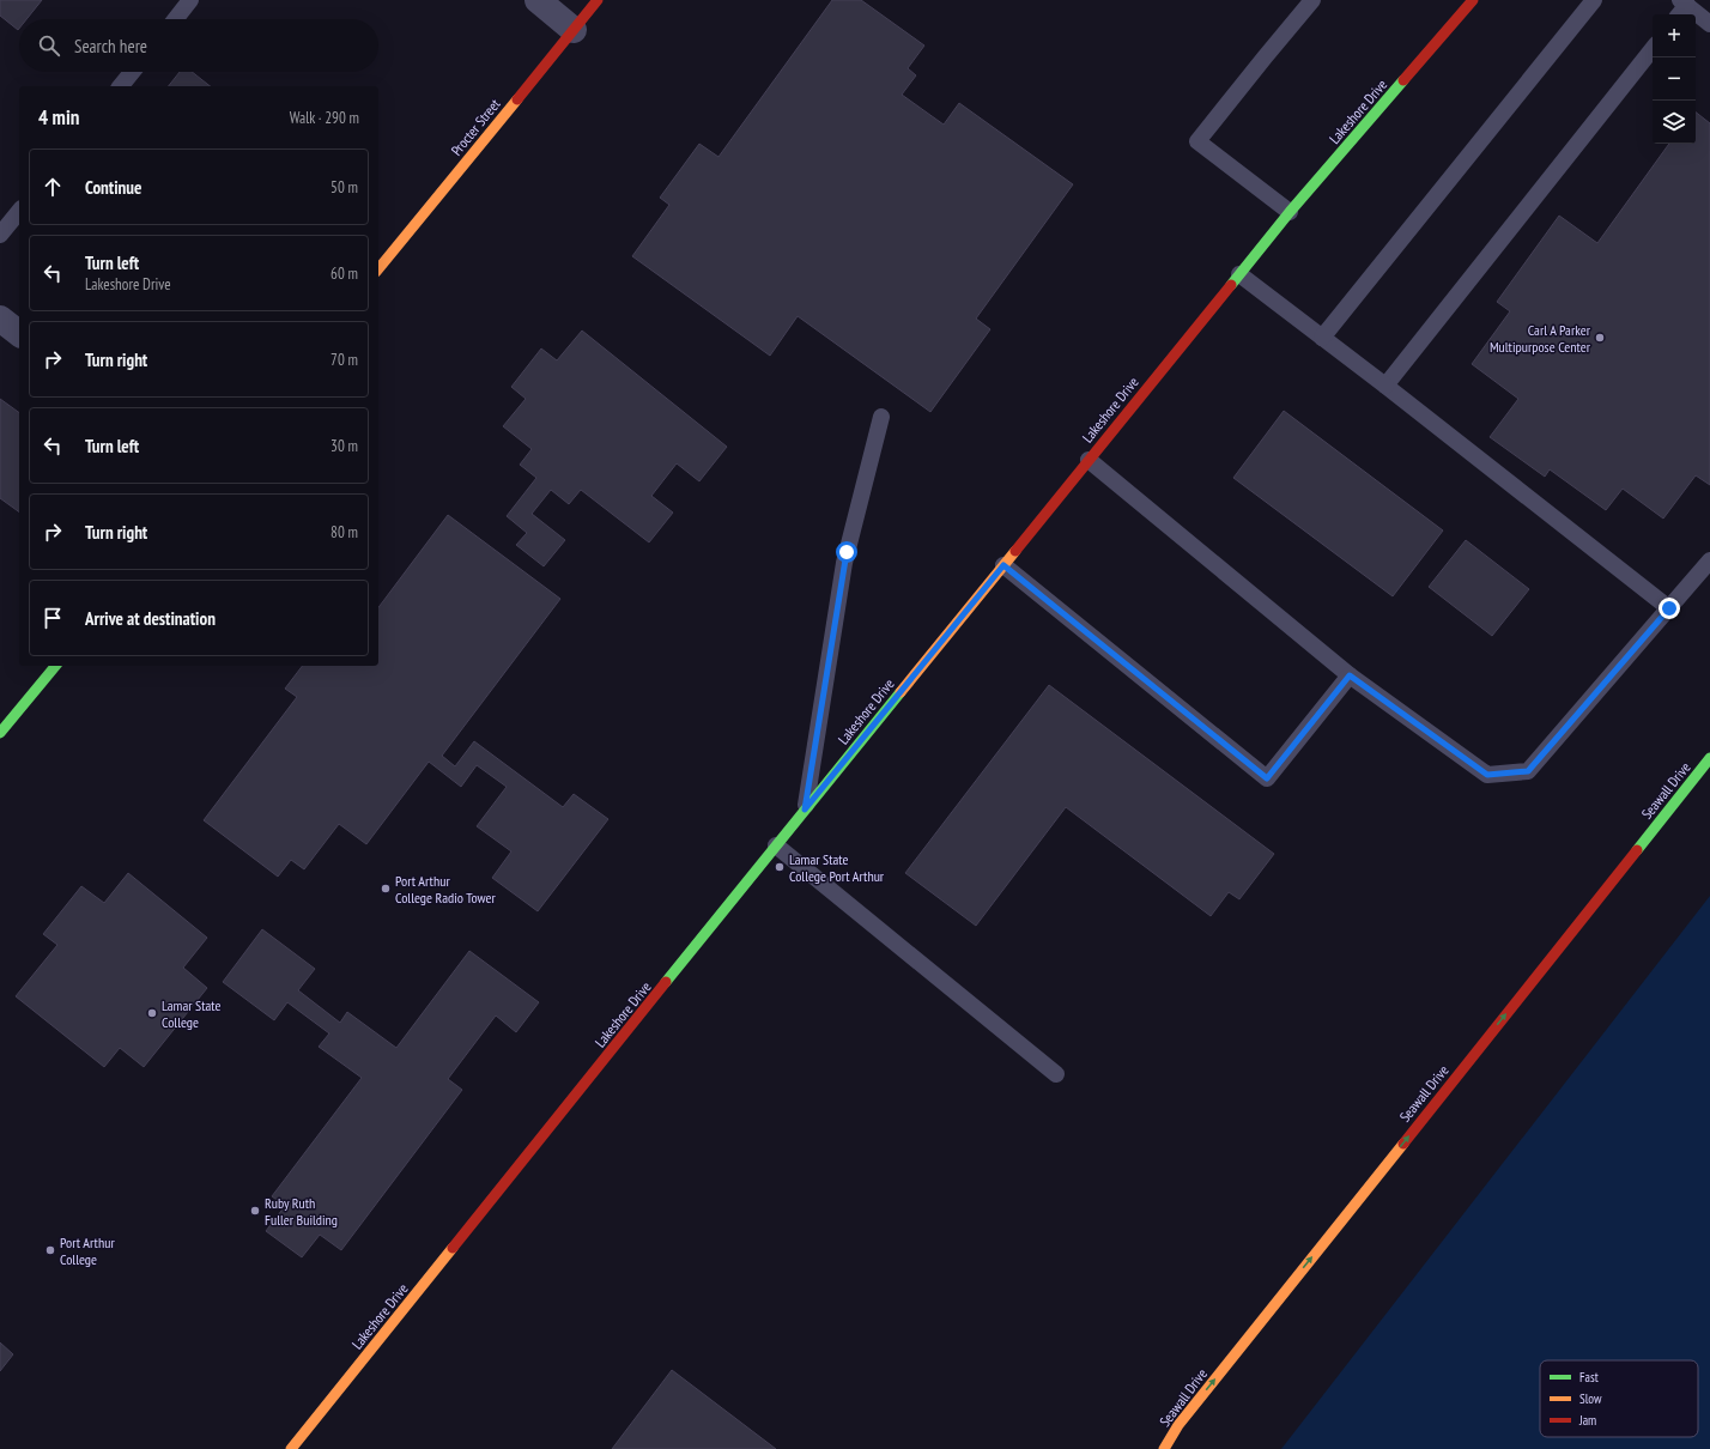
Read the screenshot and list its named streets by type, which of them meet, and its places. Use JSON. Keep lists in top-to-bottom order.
{
  "streets": {
    "street": ["Lakeshore Drive", "Procter Street", "Seawall Drive"]
  },
  "one_way": ["Seawall Drive"],
  "places": [
    "Carl A Parker Multipurpose Center",
    "Lamar State College Port Arthur",
    "Port Arthur College Radio Tower",
    "Lamar State College",
    "Ruby Ruth Fuller Building",
    "Port Arthur College"
  ],
  "legend": ["Fast", "Slow", "Jam"],
  "page": {
    "map_buttons": ["+", "−"],
    "search": "Search here",
    "heading": ["4 min", "Walk · 290 m"],
    "list": [
      ["Continue", "50 m"],
      ["Turn left", "Lakeshore Drive", "60 m"],
      ["Turn right", "70 m"],
      ["Turn left", "30 m"],
      ["Turn right", "80 m"],
      "Arrive at destination"
    ]
  }
}
